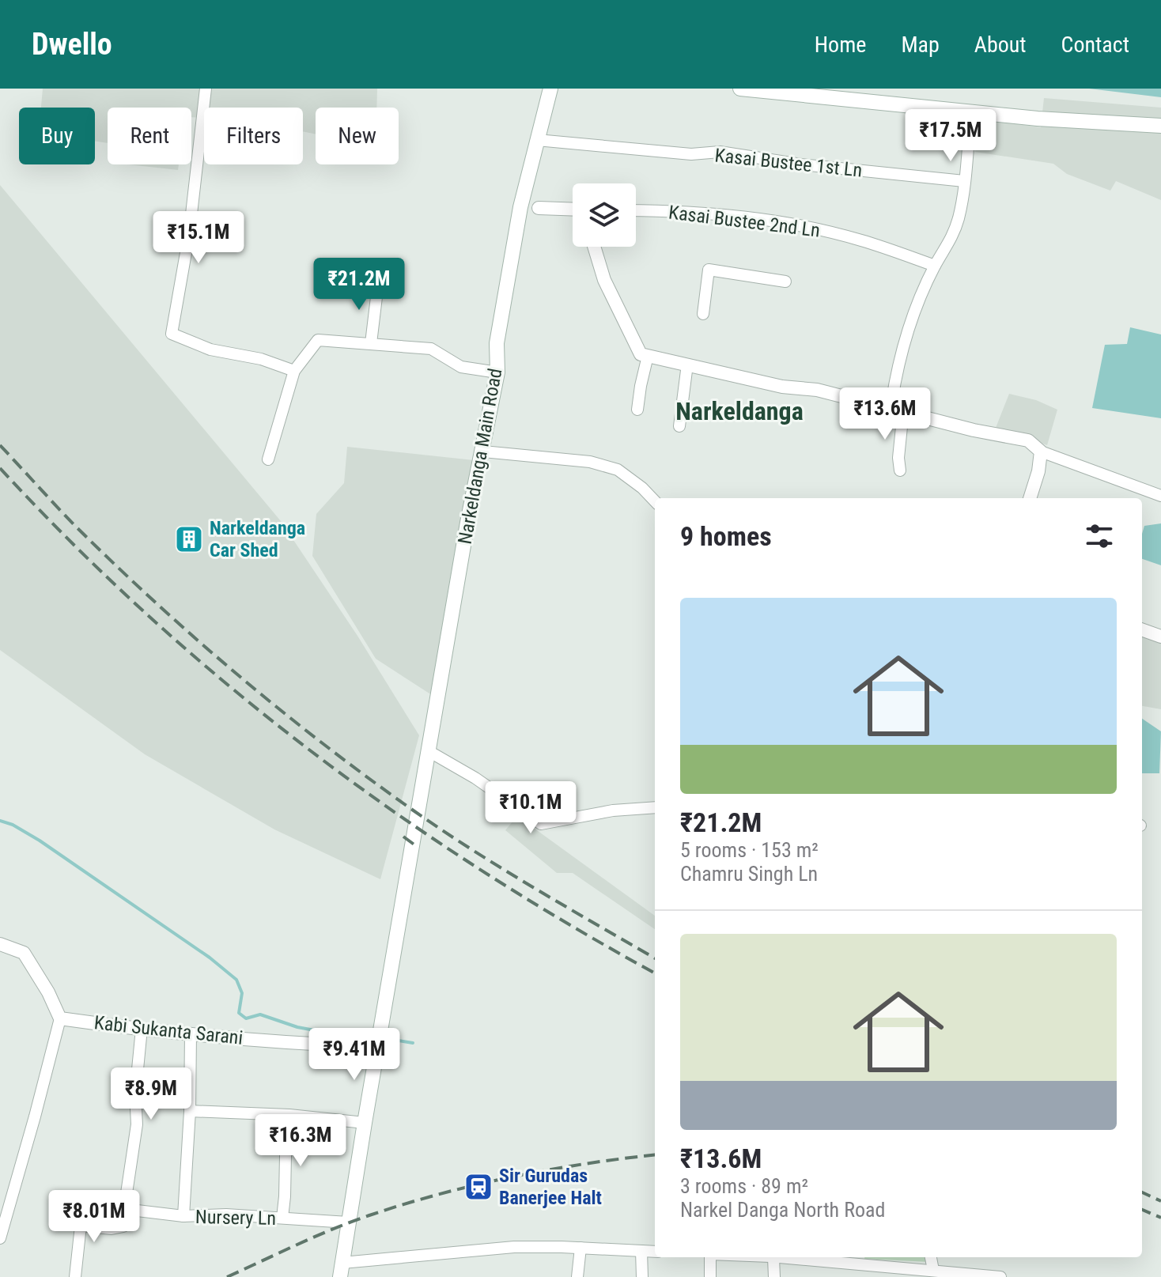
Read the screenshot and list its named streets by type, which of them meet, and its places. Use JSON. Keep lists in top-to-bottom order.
{
  "streets": {
    "main road": ["Narkeldanga Main Road"],
    "street": [
      "Kasai Bustee 1st Ln",
      "Kasai Bustee 2nd Ln",
      "Kabi Sukanta Sarani",
      "Nursery Ln"
    ]
  },
  "crossings": [
    ["Kasai Bustee 1st Ln", "Narkeldanga Main Road"],
    ["Narkeldanga Main Road", "Kabi Sukanta Sarani"]
  ],
  "districts": ["Narkeldanga"],
  "places": {
    "building": ["Narkeldanga Car Shed"],
    "station": ["Sir Gurudas Banerjee Halt"]
  },
  "page": {
    "header": "Dwello",
    "nav": [
      "Home",
      "Map",
      "About",
      "Contact"
    ],
    "chip": [
      "Buy",
      "Rent",
      "Filters",
      "New"
    ],
    "price": [
      "₹17.5M",
      "₹15.1M",
      "₹21.2M",
      "₹13.6M",
      "₹10.1M",
      "₹9.41M",
      "₹8.9M",
      "₹16.3M",
      "₹8.01M"
    ],
    "heading": "9 homes",
    "list": [
      {
        "name": "₹21.2M",
        "note": "5 rooms · 153 m² · Chamru Singh Ln"
      },
      {
        "name": "₹13.6M",
        "note": "3 rooms · 89 m² · Narkel Danga North Road"
      }
    ]
  }
}
